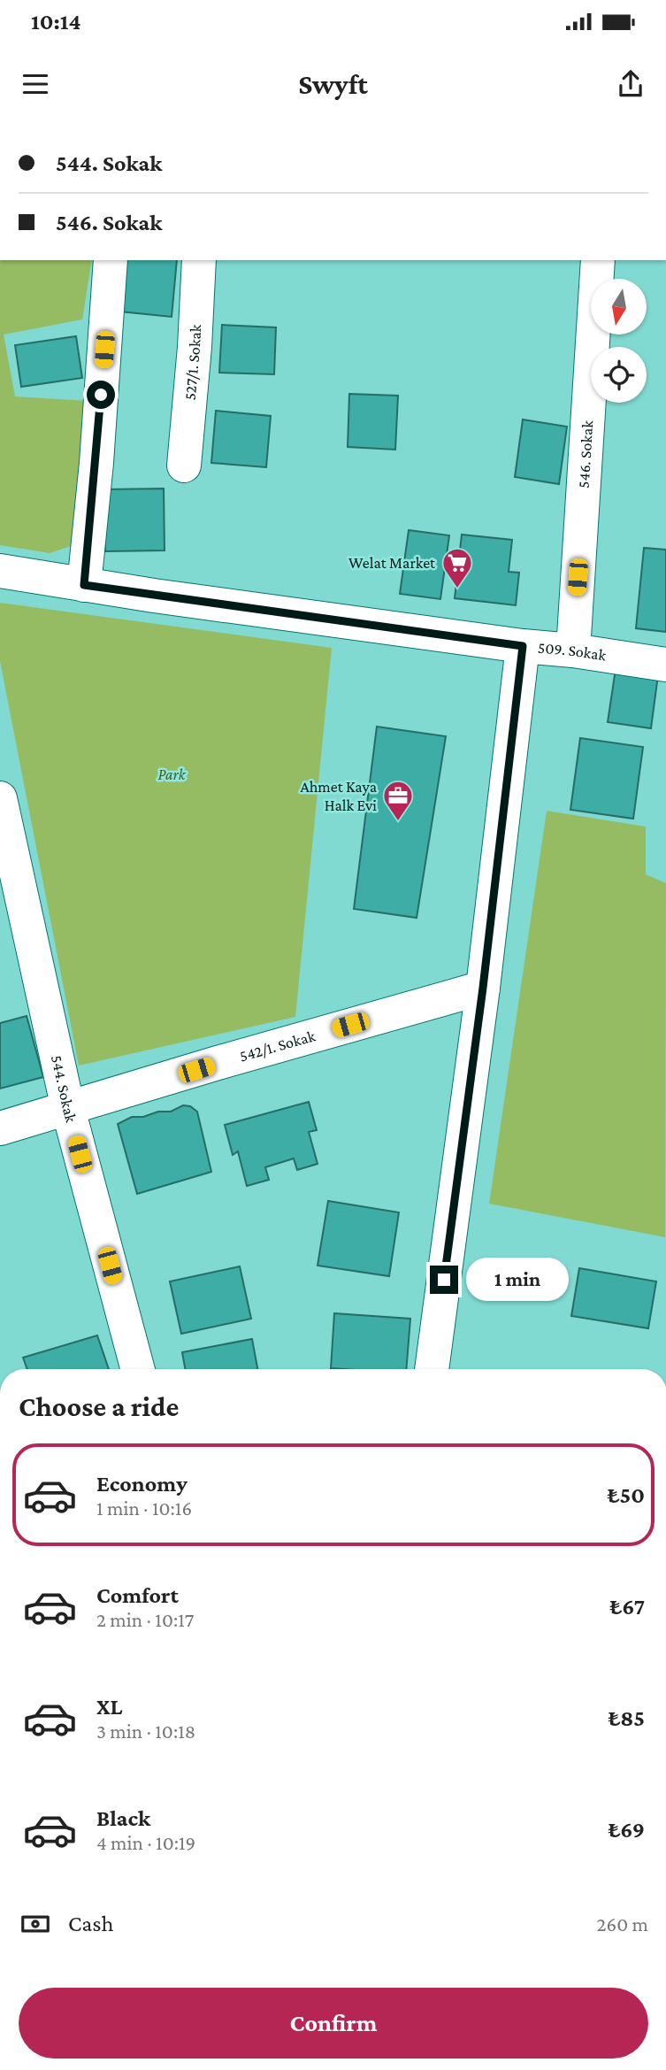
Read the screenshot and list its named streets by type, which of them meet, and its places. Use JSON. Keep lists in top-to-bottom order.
{
  "streets": {
    "street": [
      "527/1. Sokak",
      "546. Sokak",
      "509. Sokak",
      "542/1. Sokak",
      "544. Sokak"
    ]
  },
  "crossings": [
    ["546. Sokak", "509. Sokak"],
    ["542/1. Sokak", "544. Sokak"]
  ],
  "parks": ["Park"],
  "places": {
    "supermarket": ["Welat Market"],
    "office": ["Ahmet Kaya Halk Evi"]
  },
  "north": "bottom",
  "page": {
    "status": "10:14",
    "header": "Swyft",
    "banner": ["544. Sokak", "546. Sokak"],
    "bubble": "1 min",
    "heading": "Choose a ride",
    "list": [
      {
        "name": "Economy",
        "note": "1 min · 10:16",
        "value": "₺50"
      },
      {
        "name": "Comfort",
        "note": "2 min · 10:17",
        "value": "₺67"
      },
      {
        "name": "XL",
        "note": "3 min · 10:18",
        "value": "₺85"
      },
      {
        "name": "Black",
        "note": "4 min · 10:19",
        "value": "₺69"
      }
    ],
    "pay": ["Cash", "260 m"],
    "buttons": "Confirm"
  }
}
